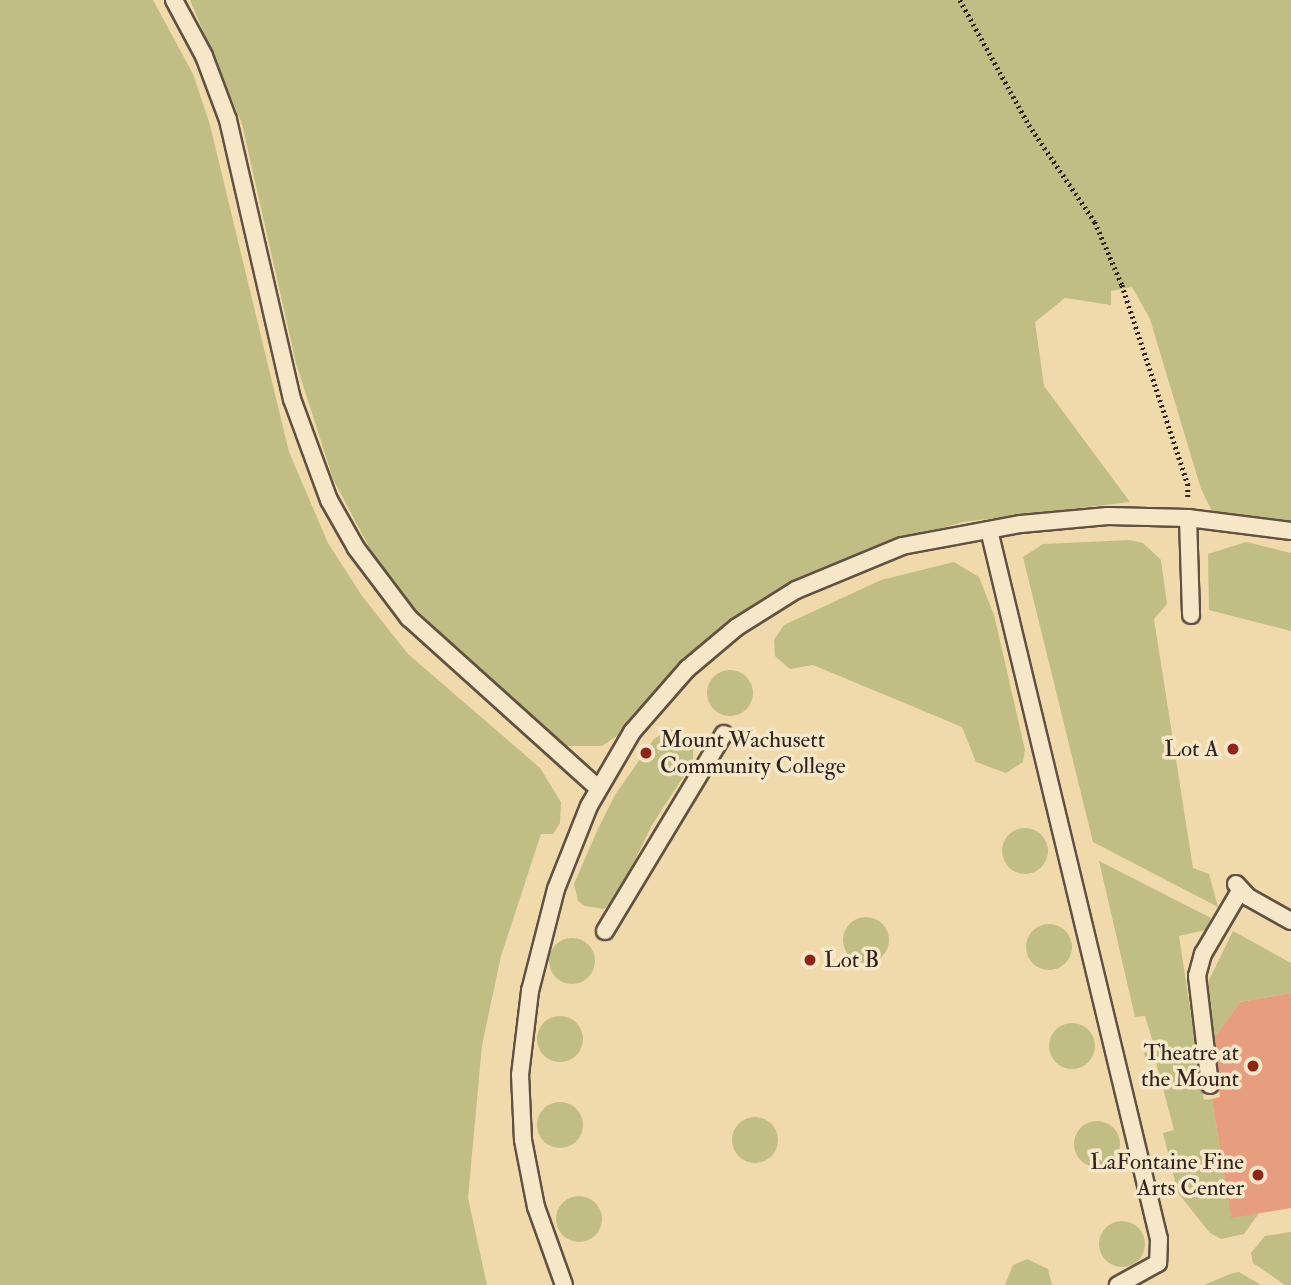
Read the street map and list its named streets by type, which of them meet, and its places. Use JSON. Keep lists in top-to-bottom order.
{
  "places": [
    "Lot A",
    "Mount Wachusett Community College",
    "Lot B",
    "Theatre at the Mount",
    "LaFontaine Fine Arts Center"
  ]
}
